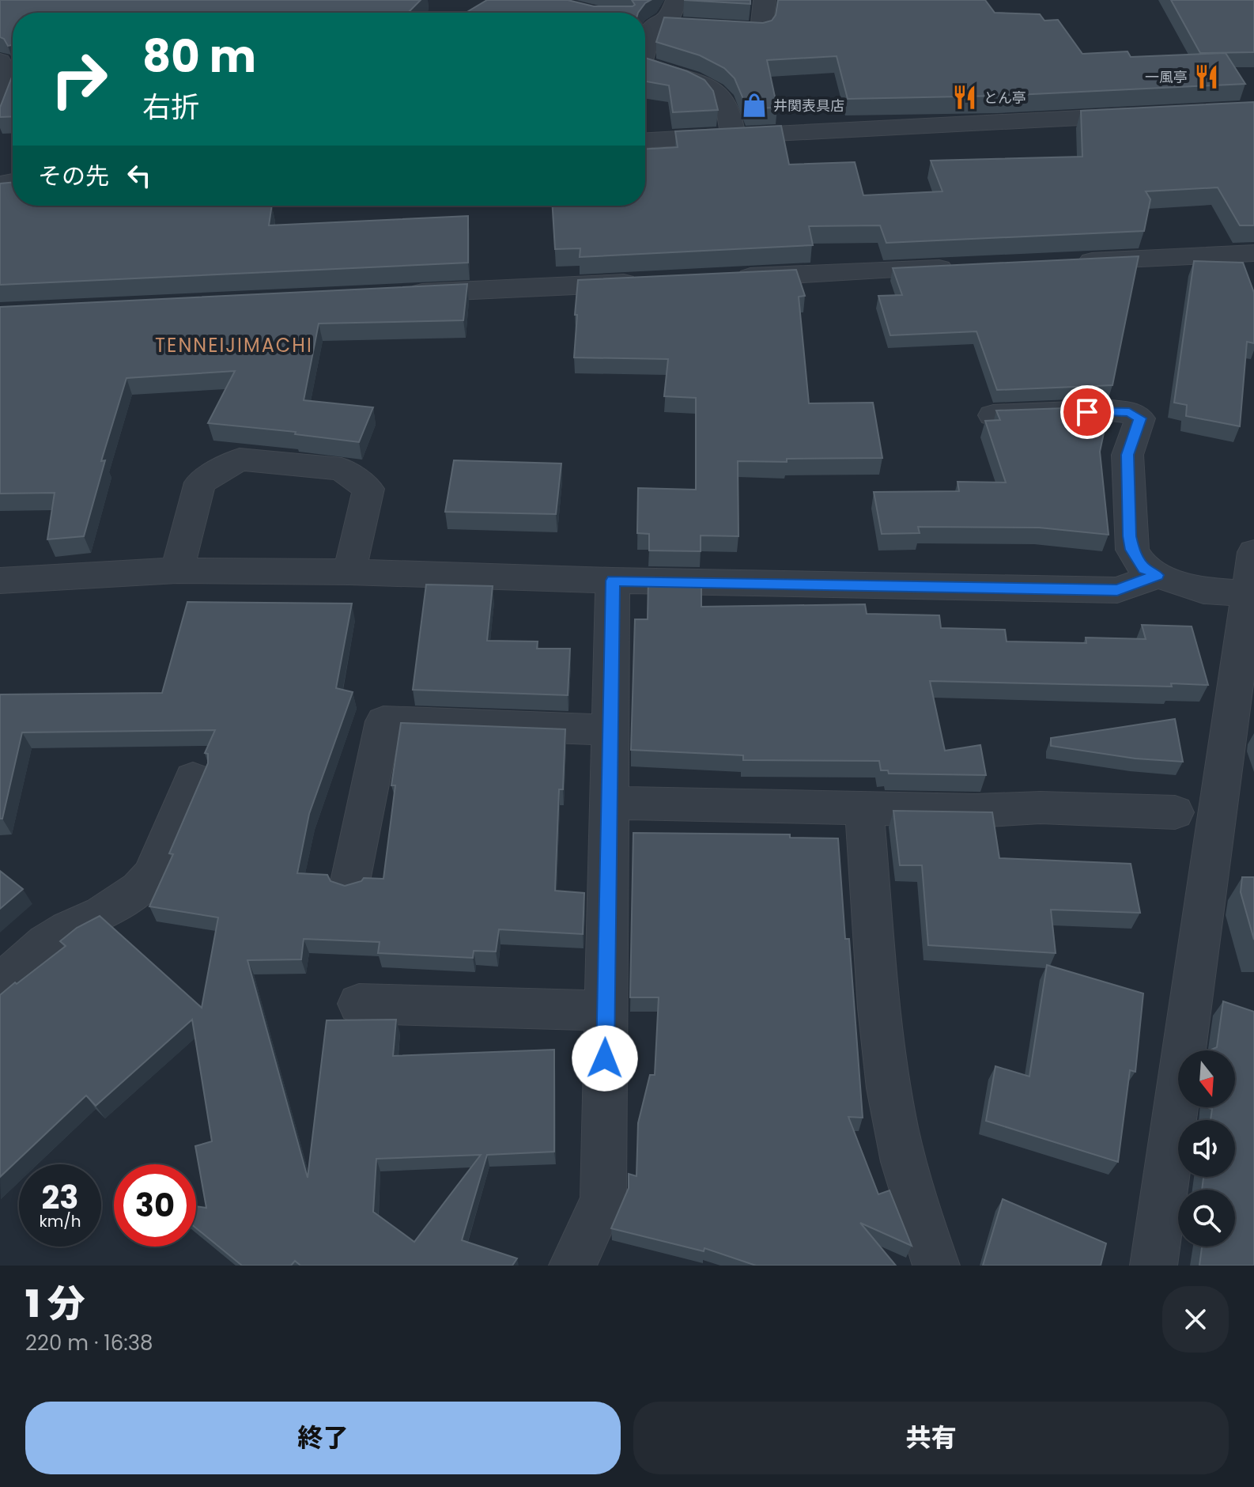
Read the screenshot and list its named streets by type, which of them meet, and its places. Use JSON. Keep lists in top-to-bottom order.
{
  "districts": ["TENNEIJIMACHI"],
  "places": {
    "restaurant": ["一風亭", "とん亭"],
    "shop": ["井関表具店"]
  },
  "north": "bottom",
  "page": {
    "turn": ["80 m", "右折"],
    "then": "その先",
    "speed": "23 km/h",
    "limit": "30",
    "heading": ["1 分", "220 m · 16:38"],
    "buttons": ["終了", "共有"]
  }
}
